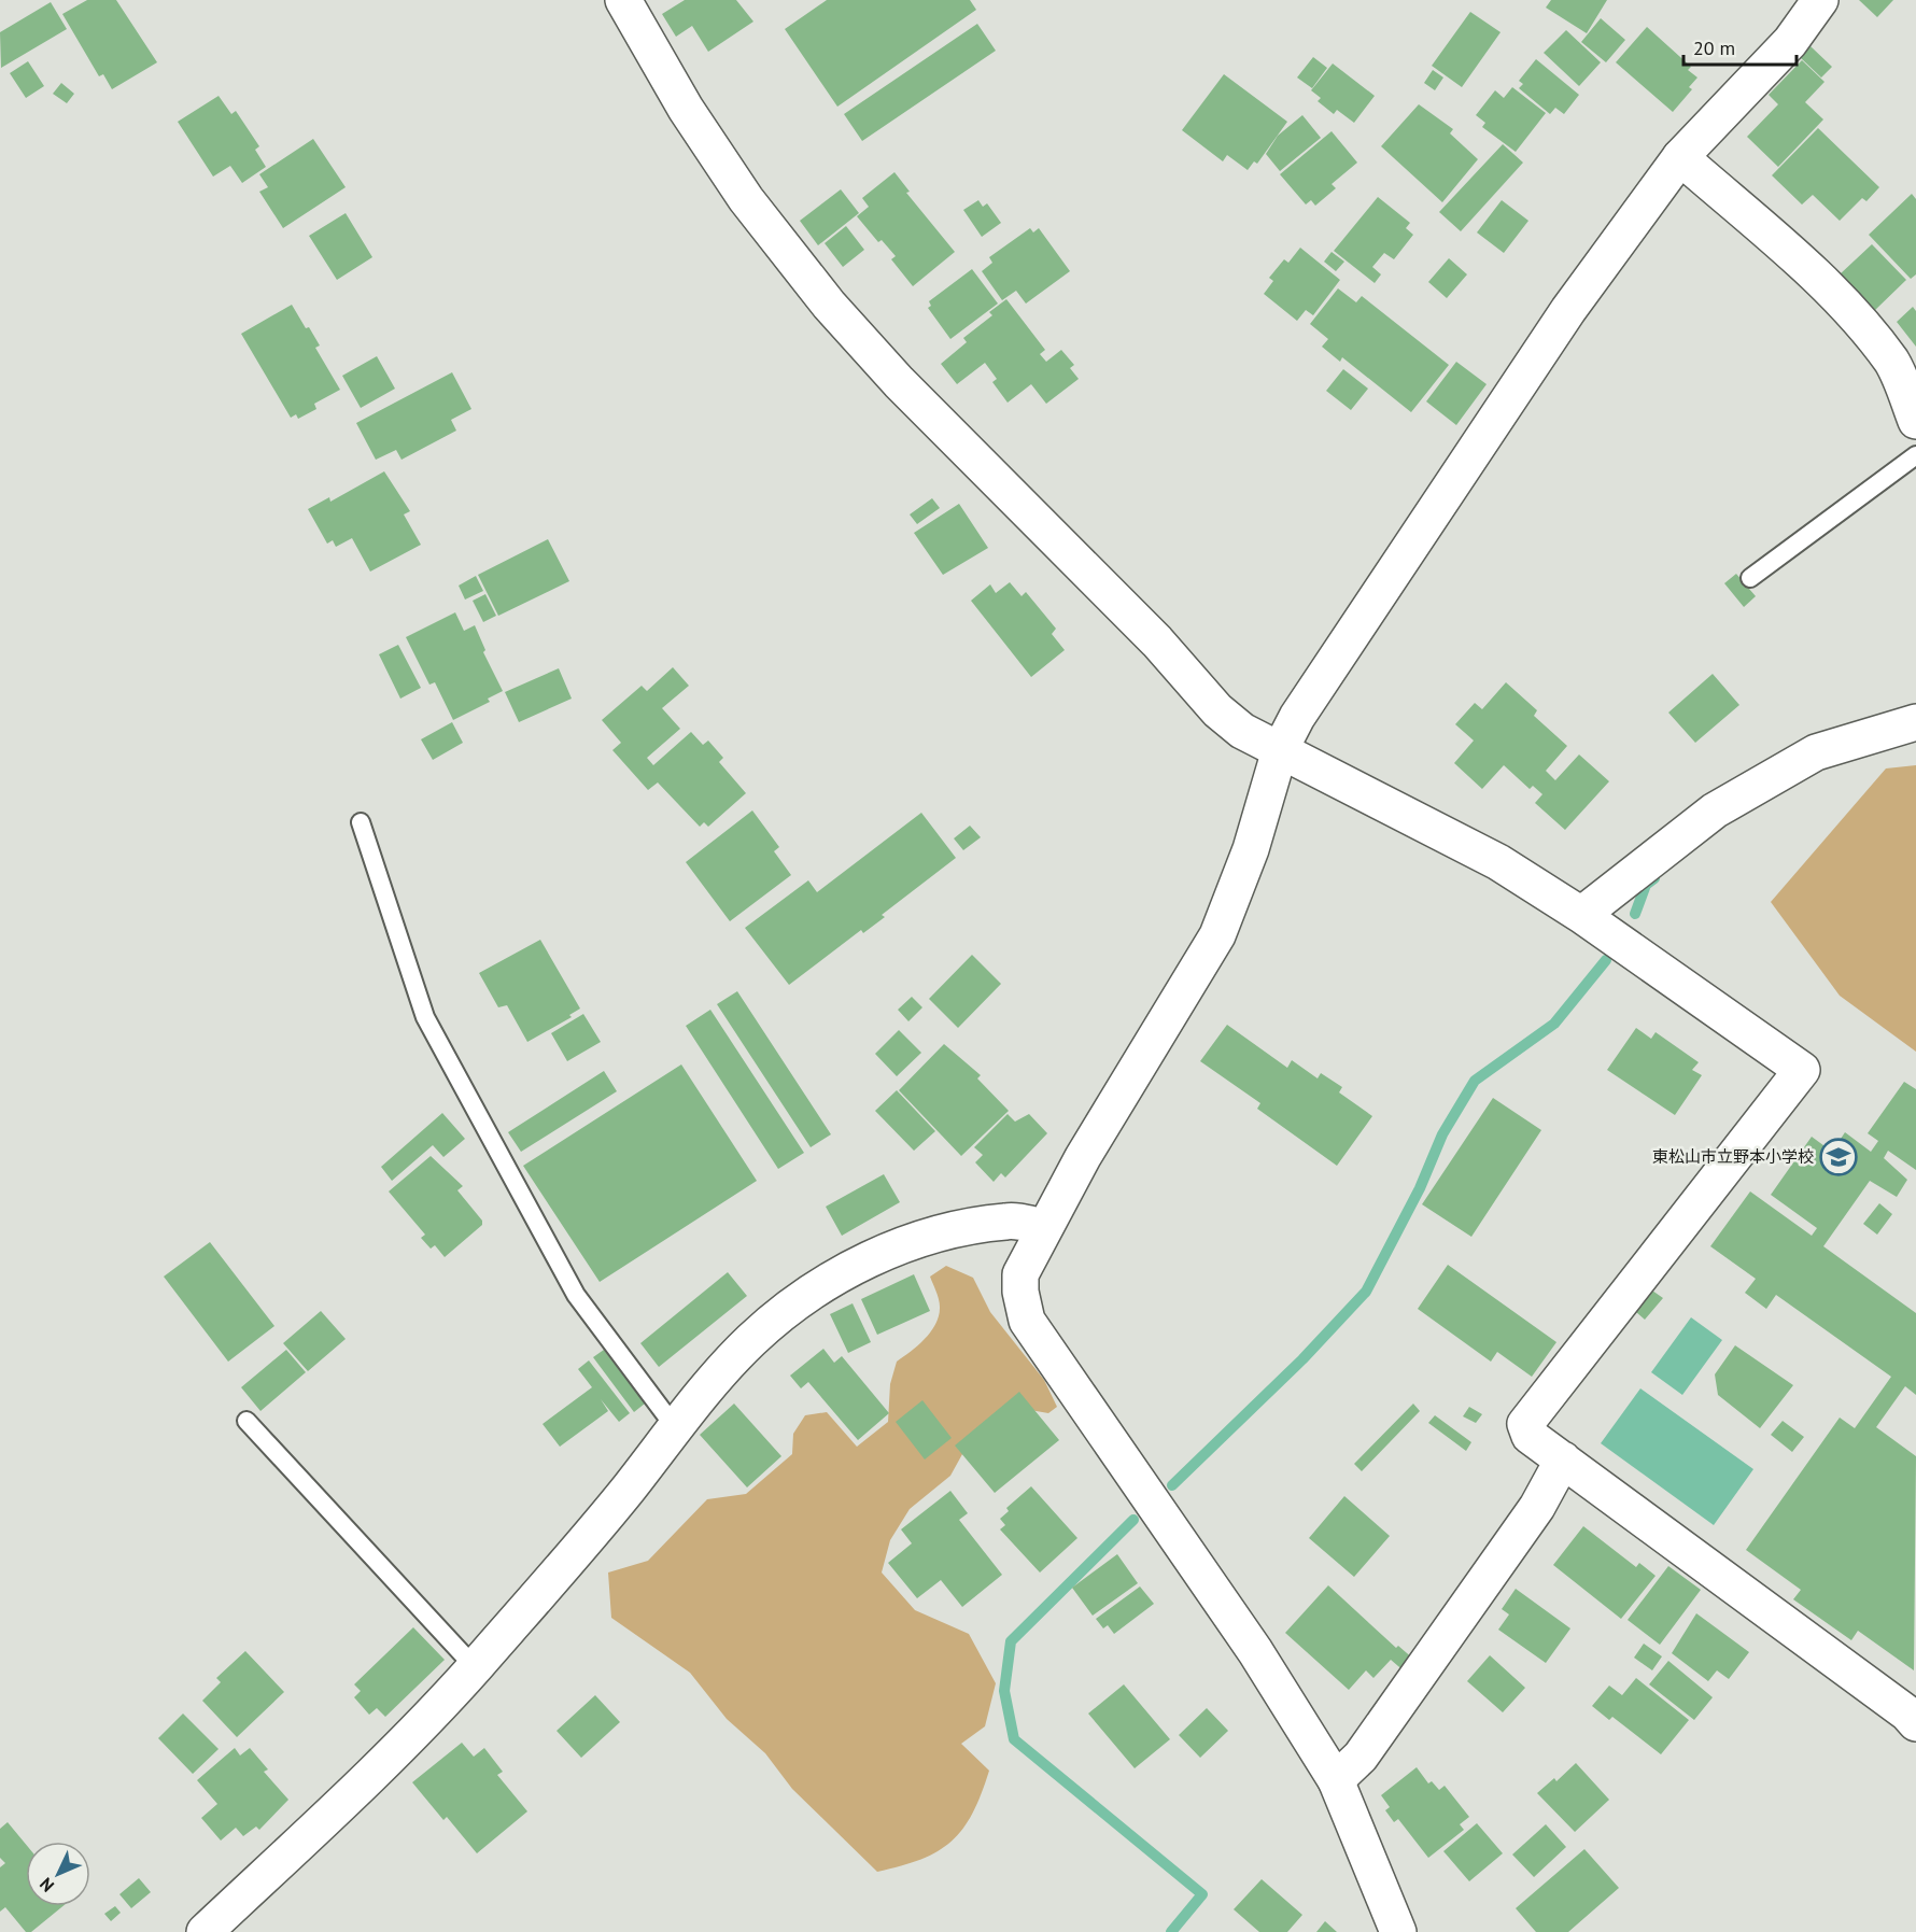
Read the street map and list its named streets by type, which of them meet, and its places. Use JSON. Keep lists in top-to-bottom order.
{
  "places": {
    "school or university": ["東松山市立野本小学校"]
  },
  "scale_bar": "20 m",
  "north": "bottom left"
}
